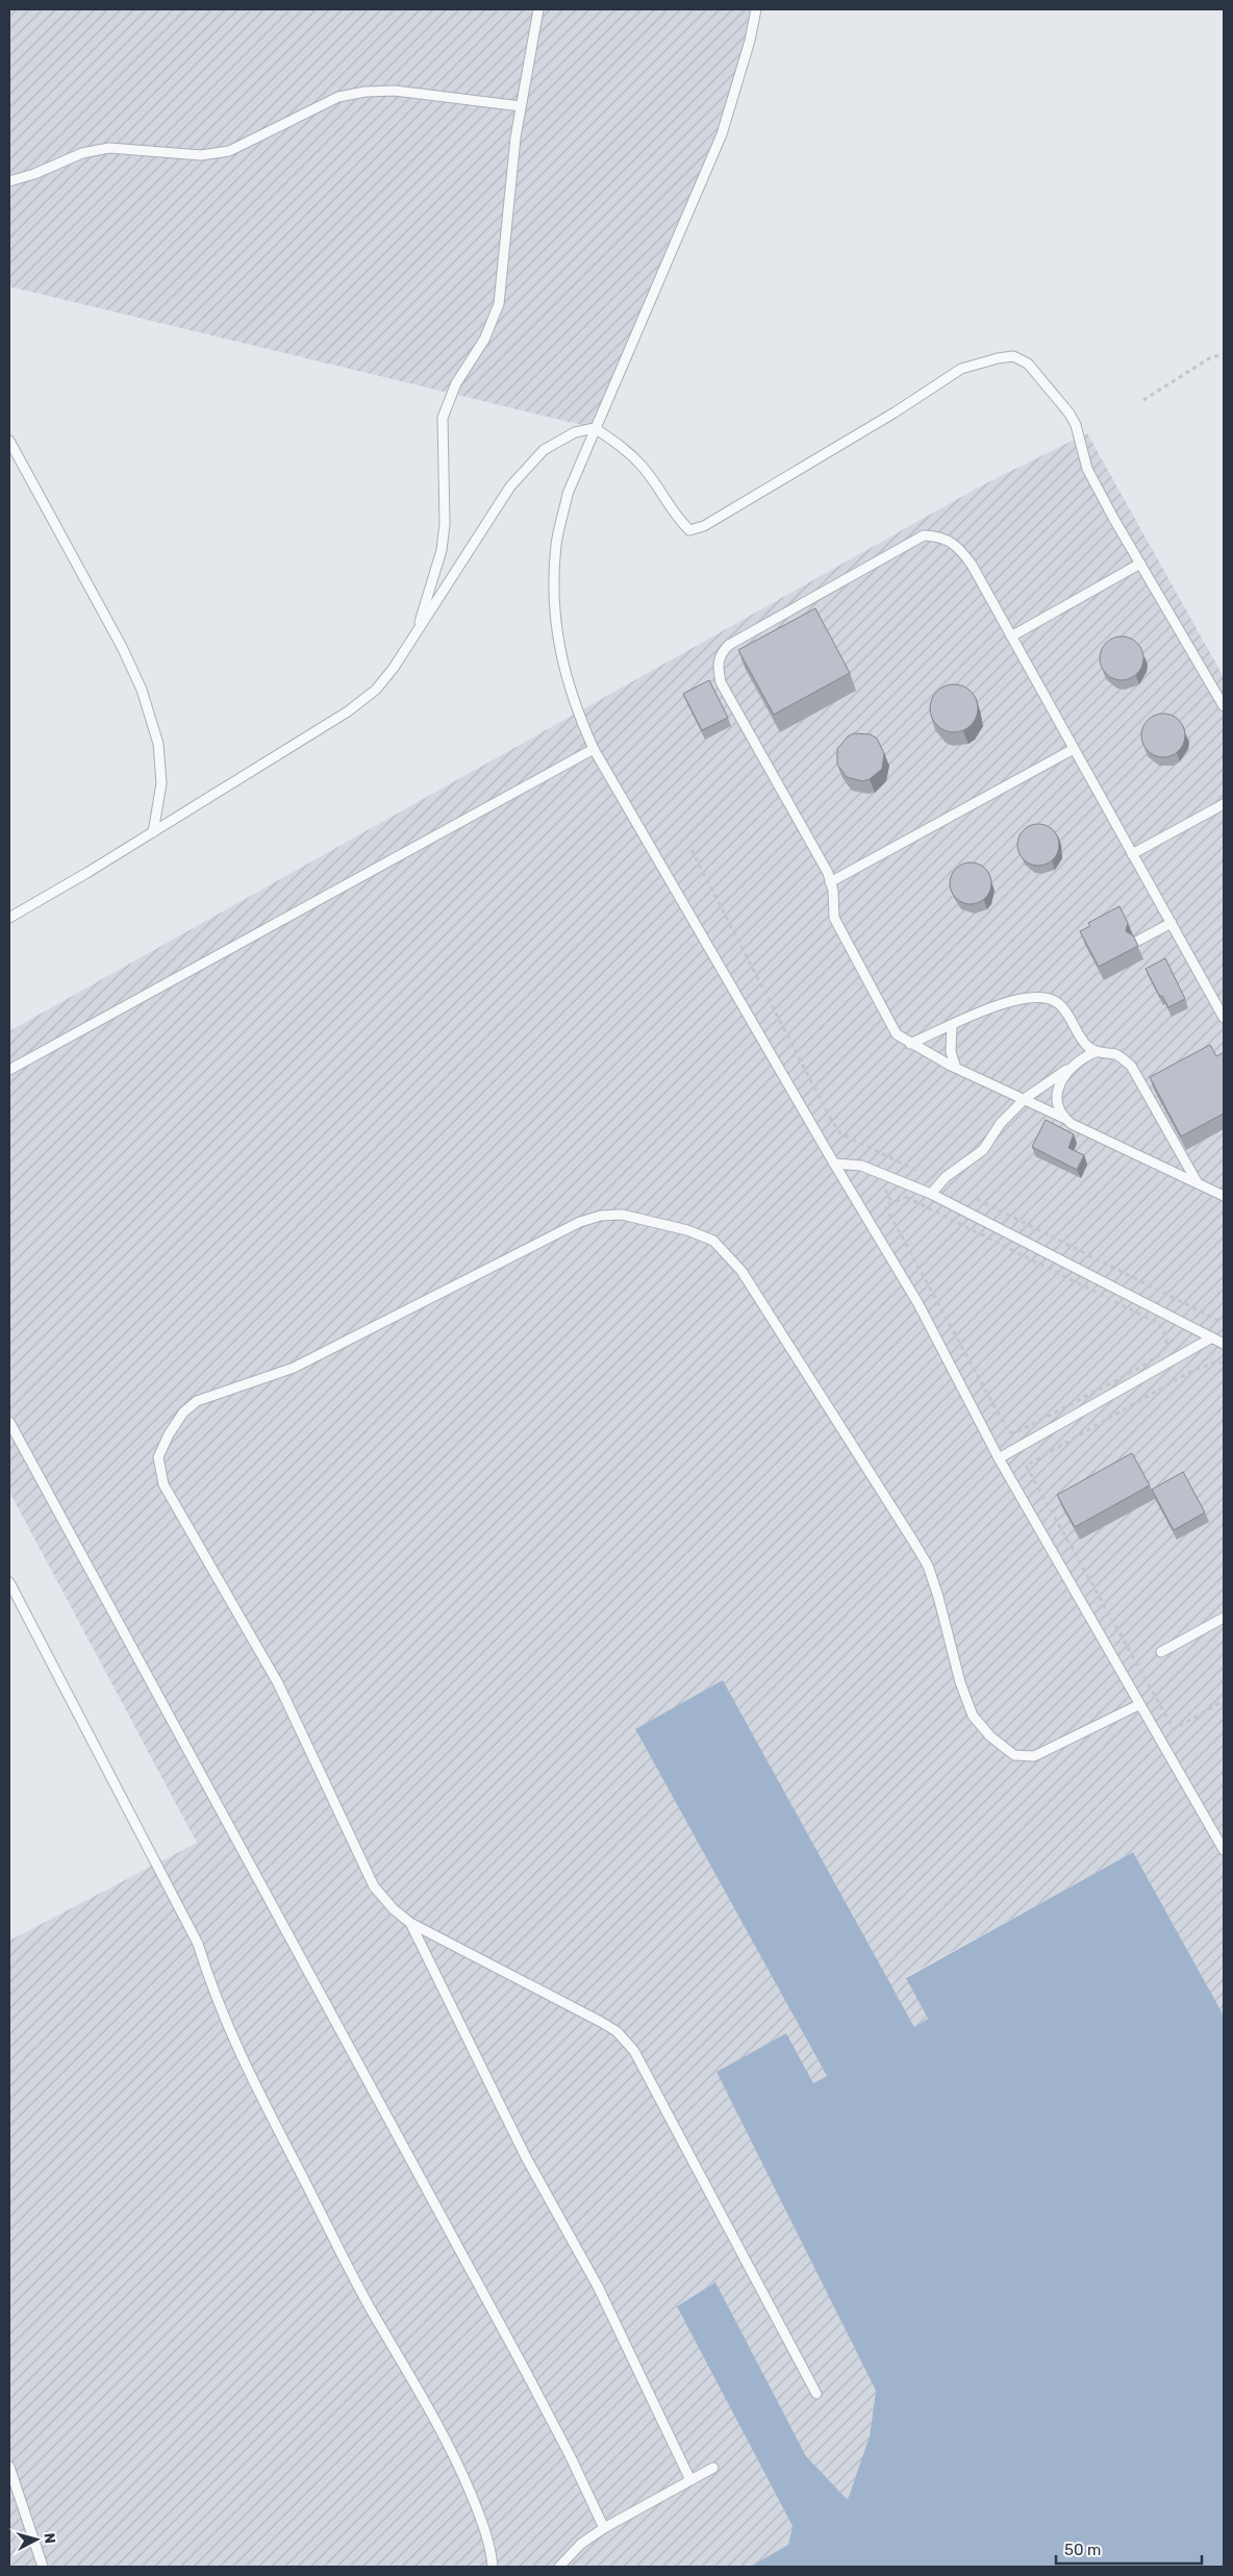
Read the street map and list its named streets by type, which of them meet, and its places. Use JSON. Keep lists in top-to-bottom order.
{
  "scale_bar": "50 m",
  "north": "right"
}
